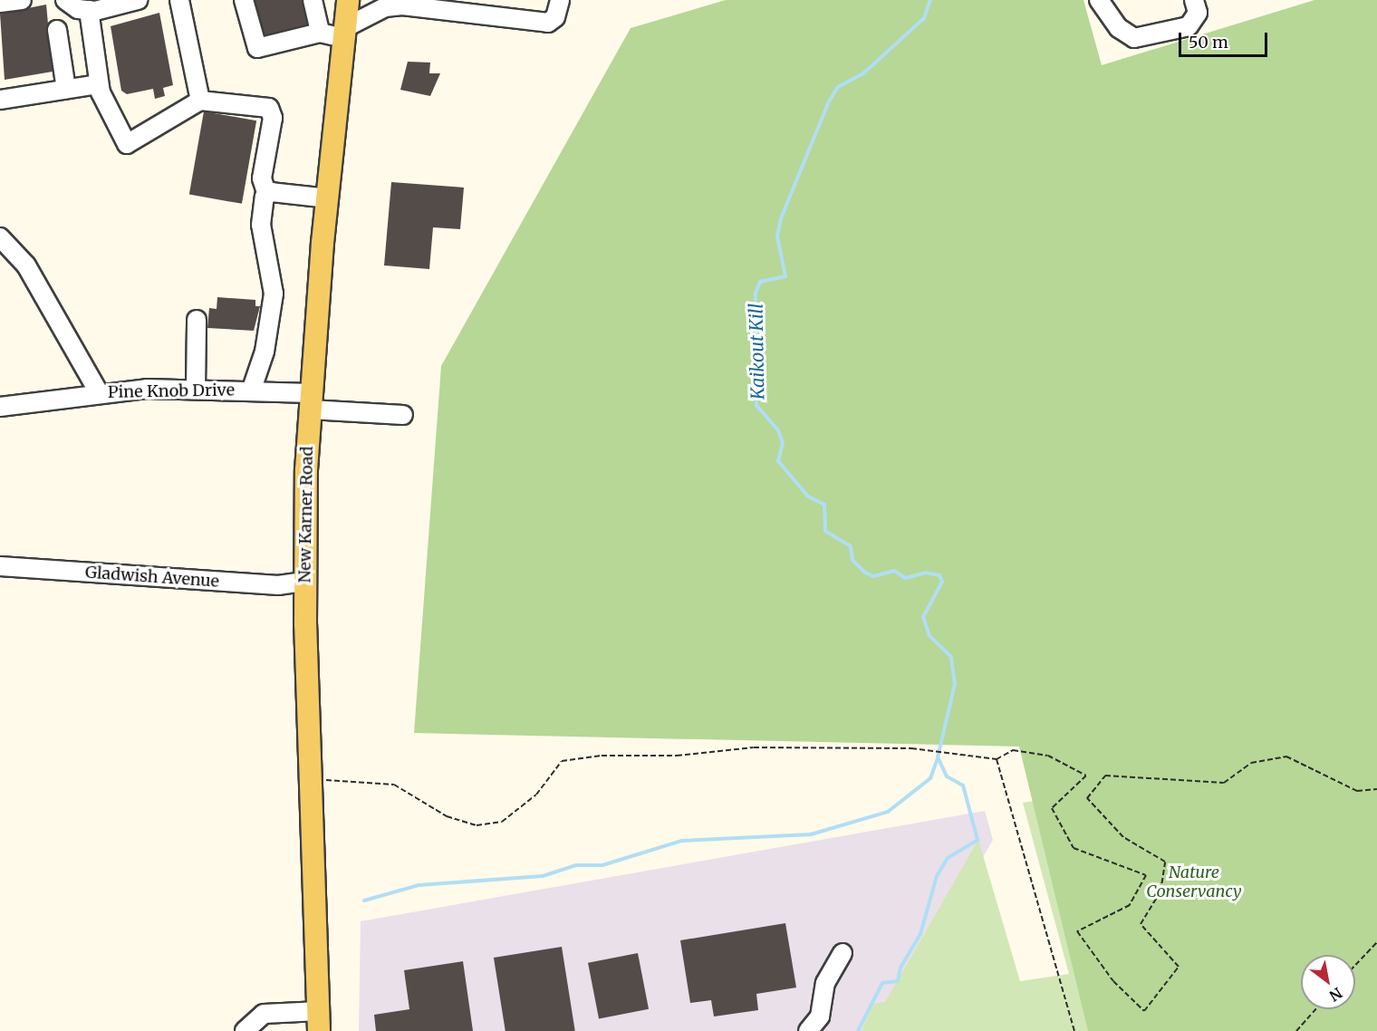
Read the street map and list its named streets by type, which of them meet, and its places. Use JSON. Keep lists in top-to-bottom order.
{
  "streets": {
    "main road": ["New Karner Road"],
    "street": ["Pine Knob Drive", "Gladwish Avenue"]
  },
  "crossings": [
    ["Pine Knob Drive", "New Karner Road"],
    ["New Karner Road", "Gladwish Avenue"]
  ],
  "water": ["Kaikout Kill"],
  "parks": ["Nature Conservancy"],
  "scale_bar": "50 m",
  "north": "bottom right"
}
